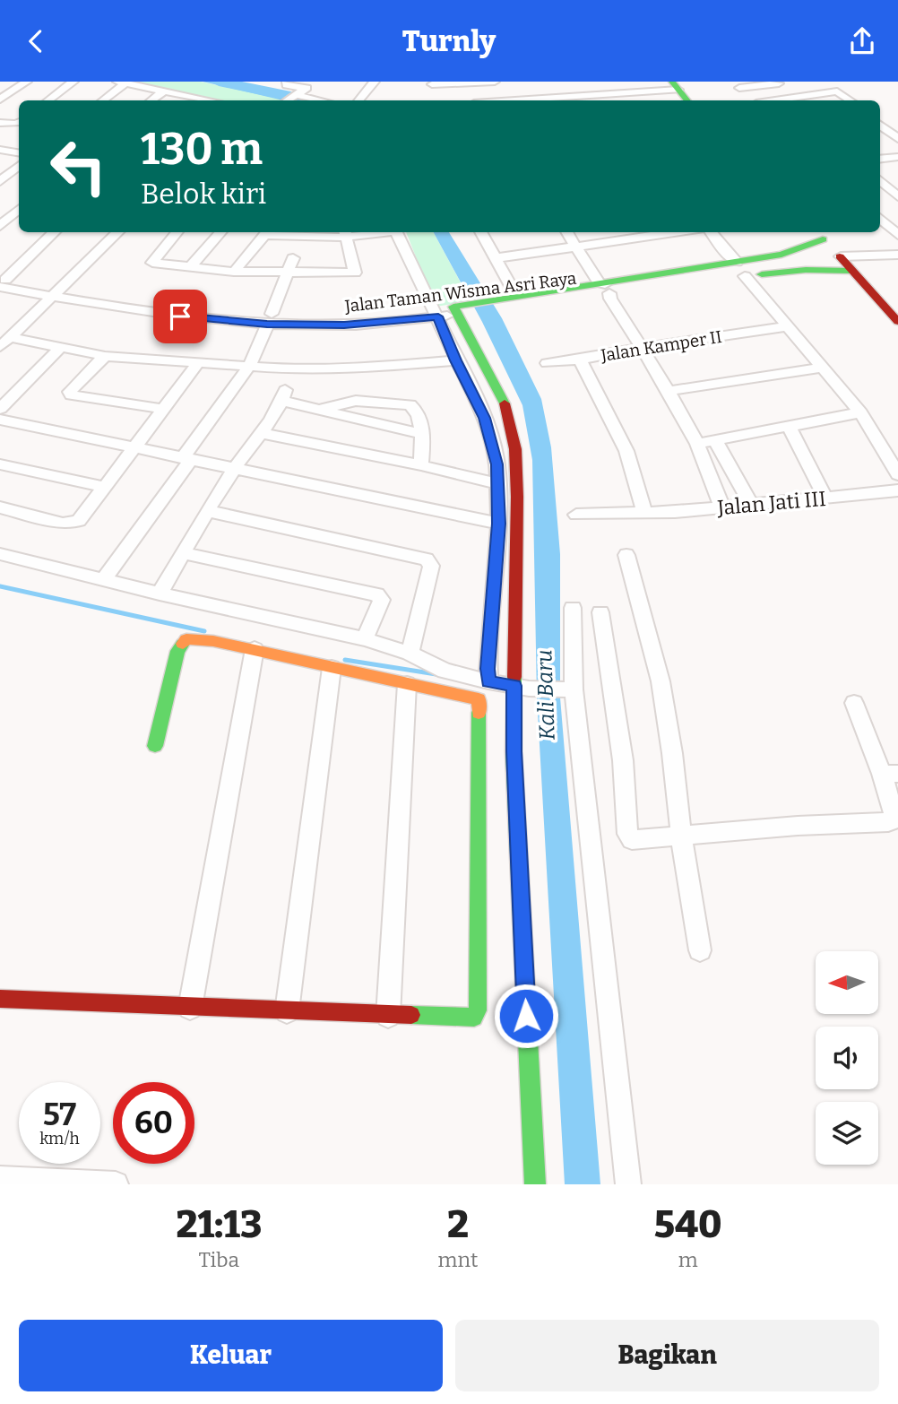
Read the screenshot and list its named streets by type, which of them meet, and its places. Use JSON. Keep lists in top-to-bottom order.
{
  "streets": {
    "main road": ["Jalan Taman Wisma Asri Raya"],
    "street": ["Jalan Kamper II", "Jalan Jati III"]
  },
  "crossings": [
    ["Jalan Kamper II", "Jalan Jati III"]
  ],
  "water": ["Kali Baru"],
  "north": "left",
  "page": {
    "header": "Turnly",
    "turn": ["130 m", "Belok kiri"],
    "speed": "57 km/h",
    "limit": "60",
    "eta": [
      "21:13",
      "Tiba",
      "2",
      "mnt",
      "540",
      "m"
    ],
    "buttons": ["Keluar", "Bagikan"]
  }
}
